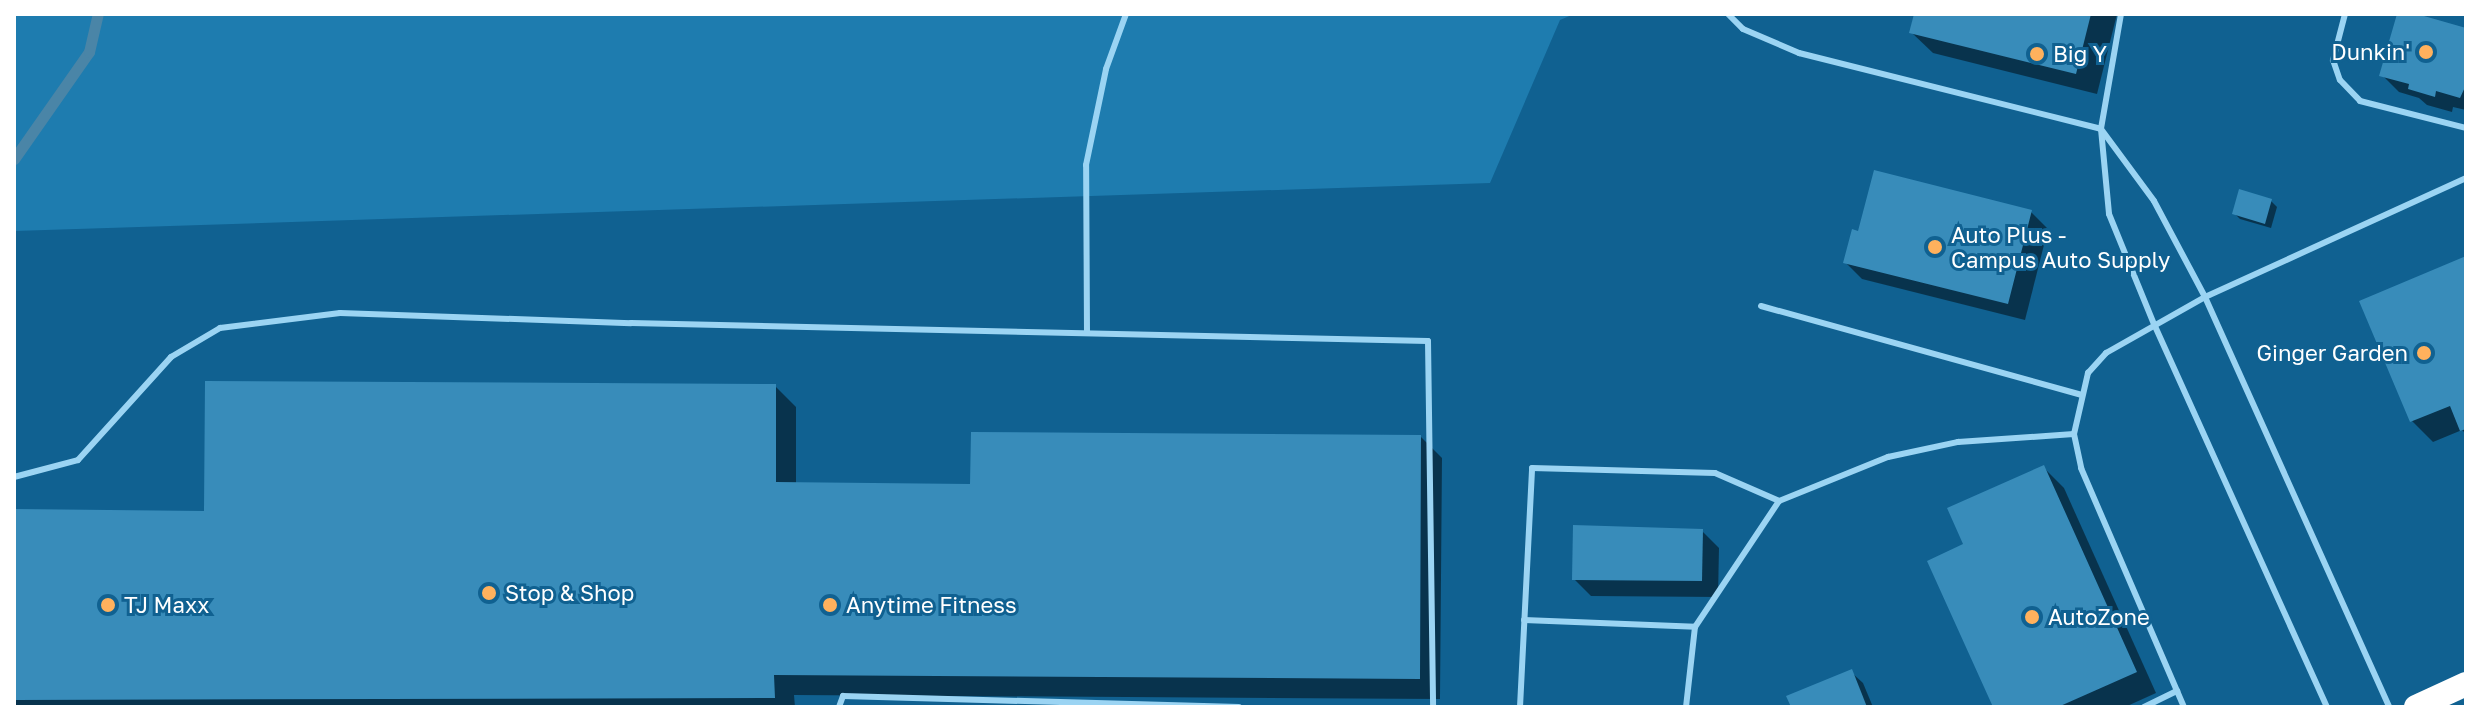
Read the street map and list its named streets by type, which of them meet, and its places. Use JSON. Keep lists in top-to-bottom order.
{
  "places": [
    "Dunkin'",
    "Big Y",
    "Auto Plus - Campus Auto Supply",
    "Ginger Garden",
    "Stop & Shop",
    "TJ Maxx",
    "Anytime Fitness",
    "AutoZone"
  ]
}
